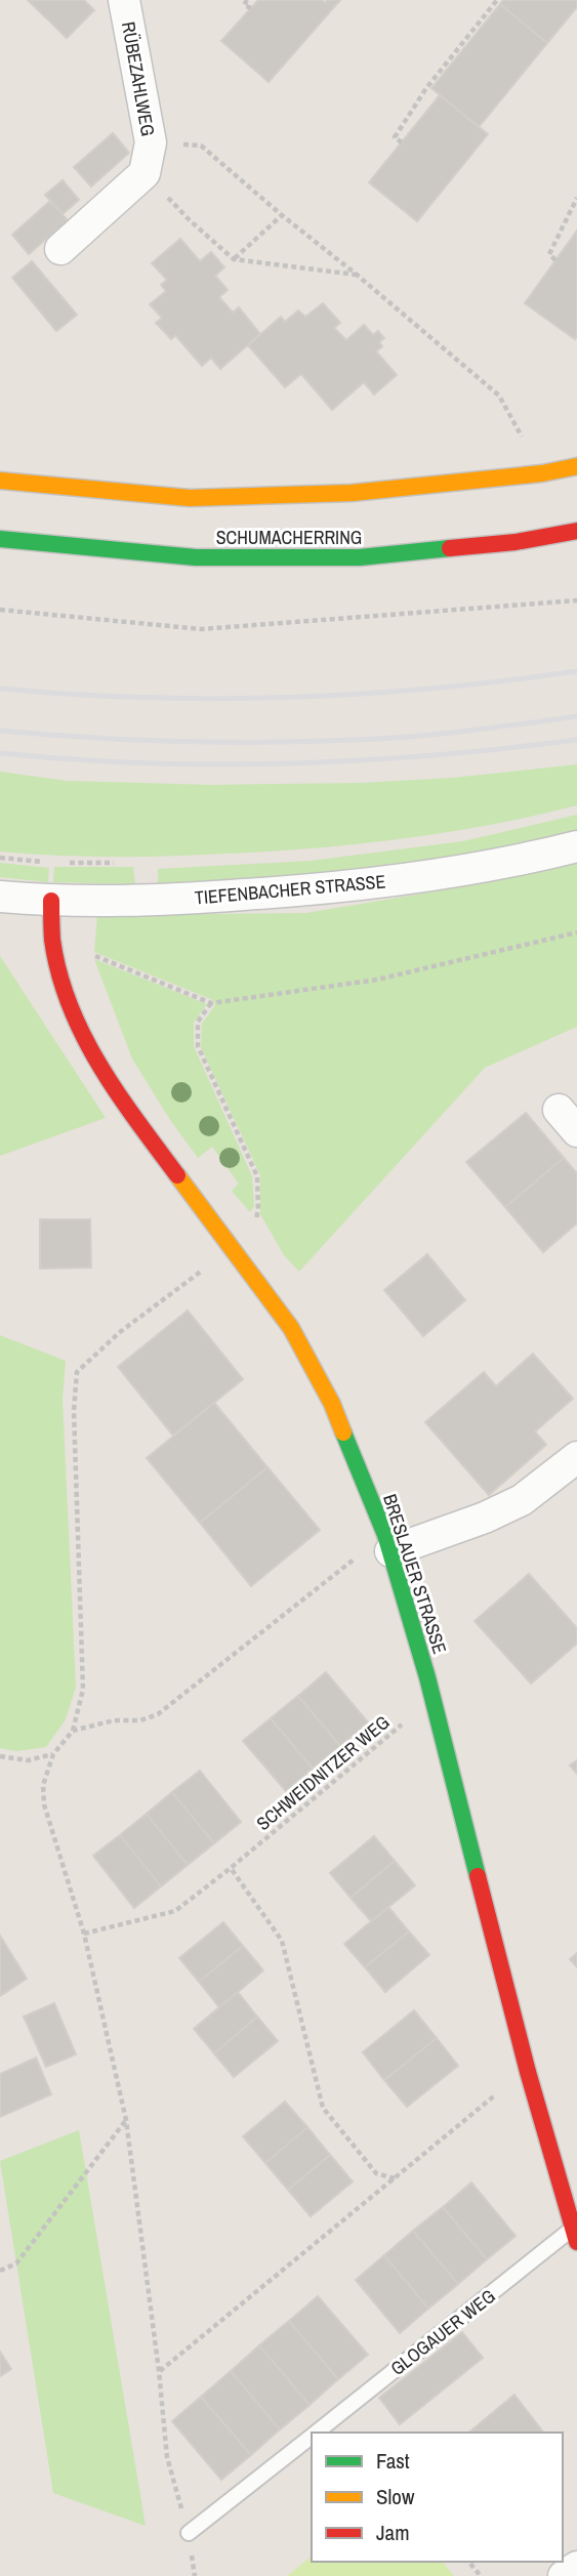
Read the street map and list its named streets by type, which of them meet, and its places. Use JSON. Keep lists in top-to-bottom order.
{
  "streets": {
    "street": [
      "RÜBEZAHLWEG",
      "SCHUMACHERRING",
      "TIEFENBACHER STRASSE",
      "BRESLAUER STRASSE"
    ],
    "lane": ["GLOGAUER WEG"],
    "path": ["SCHWEIDNITZER WEG"]
  },
  "crossings": [
    ["TIEFENBACHER STRASSE", "BRESLAUER STRASSE"],
    ["BRESLAUER STRASSE", "SCHWEIDNITZER WEG"],
    ["BRESLAUER STRASSE", "GLOGAUER WEG"]
  ],
  "legend": ["Fast", "Slow", "Jam"]
}
